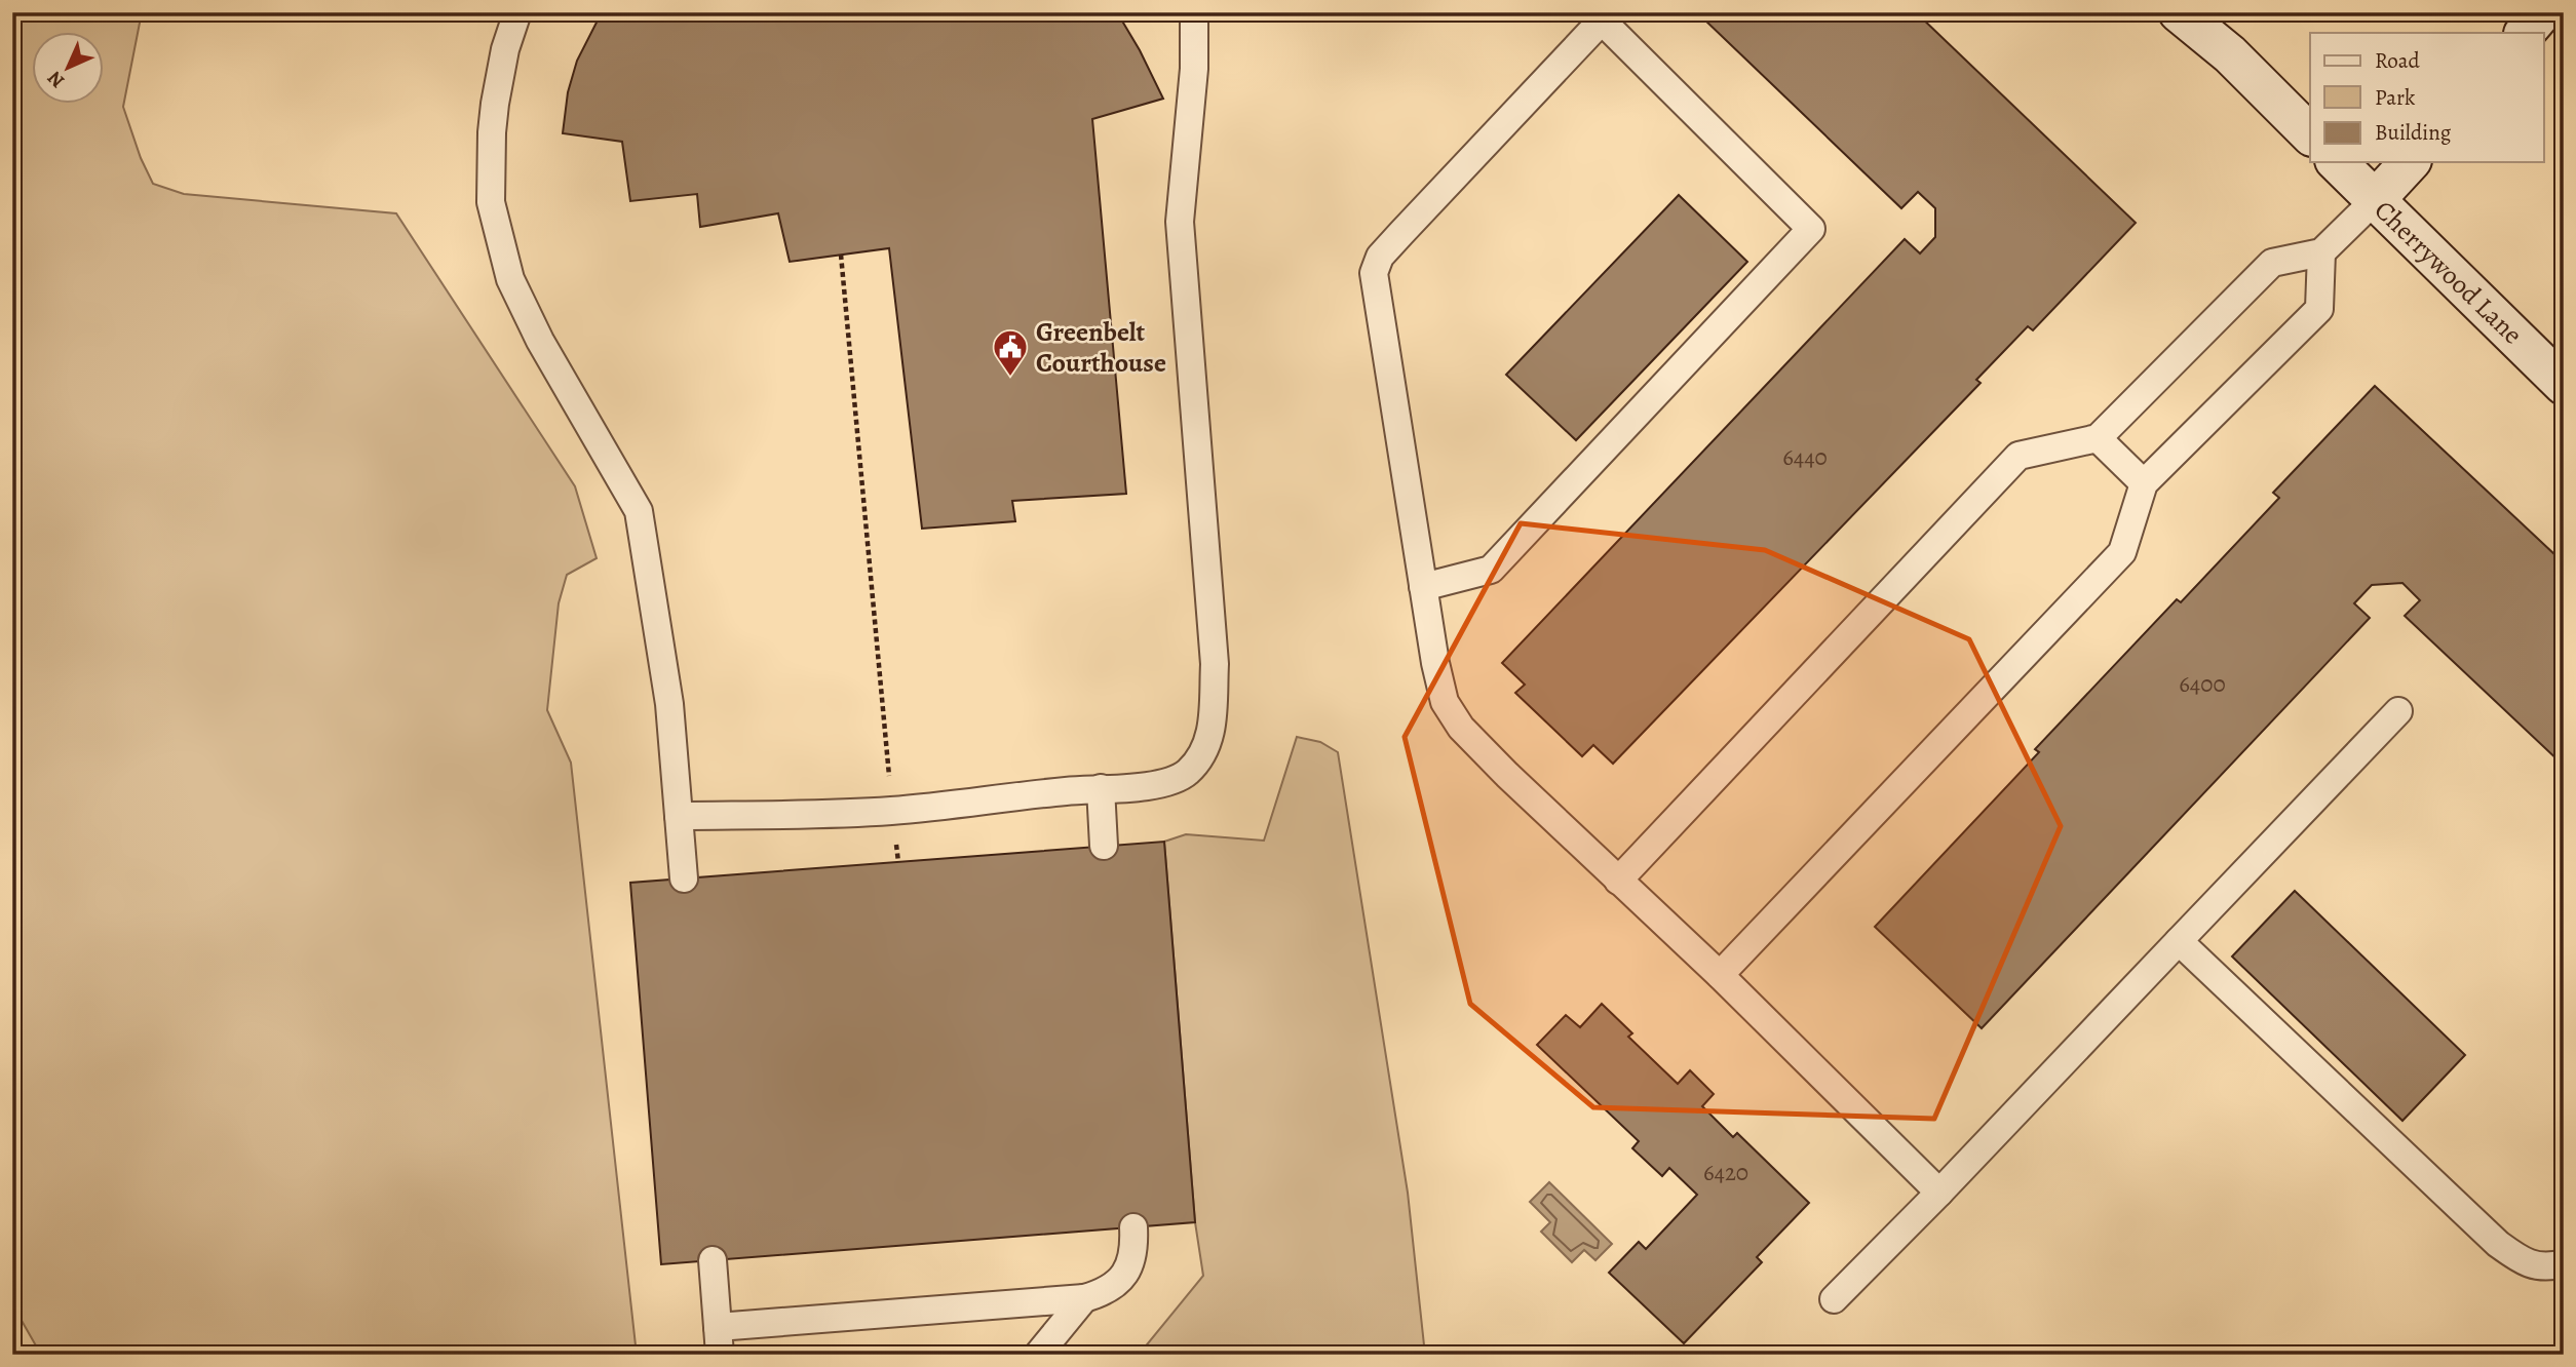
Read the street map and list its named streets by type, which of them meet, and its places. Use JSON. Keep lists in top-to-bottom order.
{
  "streets": {
    "street": ["Cherrywood Lane"]
  },
  "places": {
    "public building": ["Greenbelt Courthouse"]
  },
  "house_numbers": ["6440", "6400", "6420"],
  "legend": ["Road", "Park", "Building"],
  "north": "bottom left"
}
